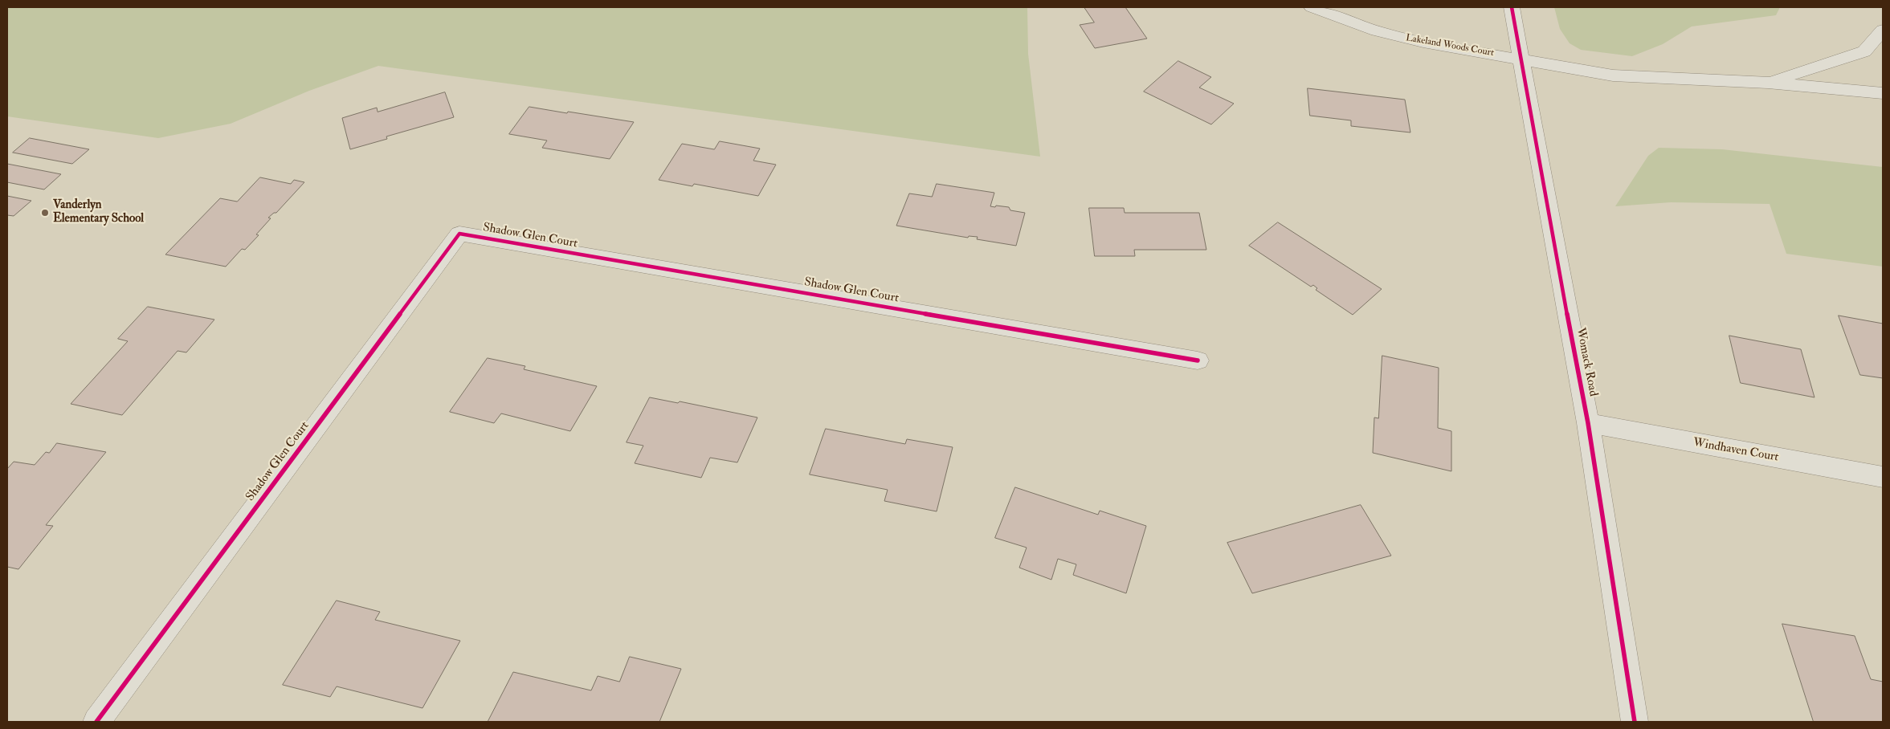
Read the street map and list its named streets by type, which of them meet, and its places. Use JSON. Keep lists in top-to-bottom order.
{
  "streets": {
    "street": [
      "Lakeland Woods Court",
      "Shadow Glen Court",
      "Womack Road",
      "Windhaven Court"
    ]
  },
  "crossings": [
    ["Lakeland Woods Court", "Womack Road"],
    ["Womack Road", "Windhaven Court"]
  ],
  "places": ["Vanderlyn Elementary School"]
}
